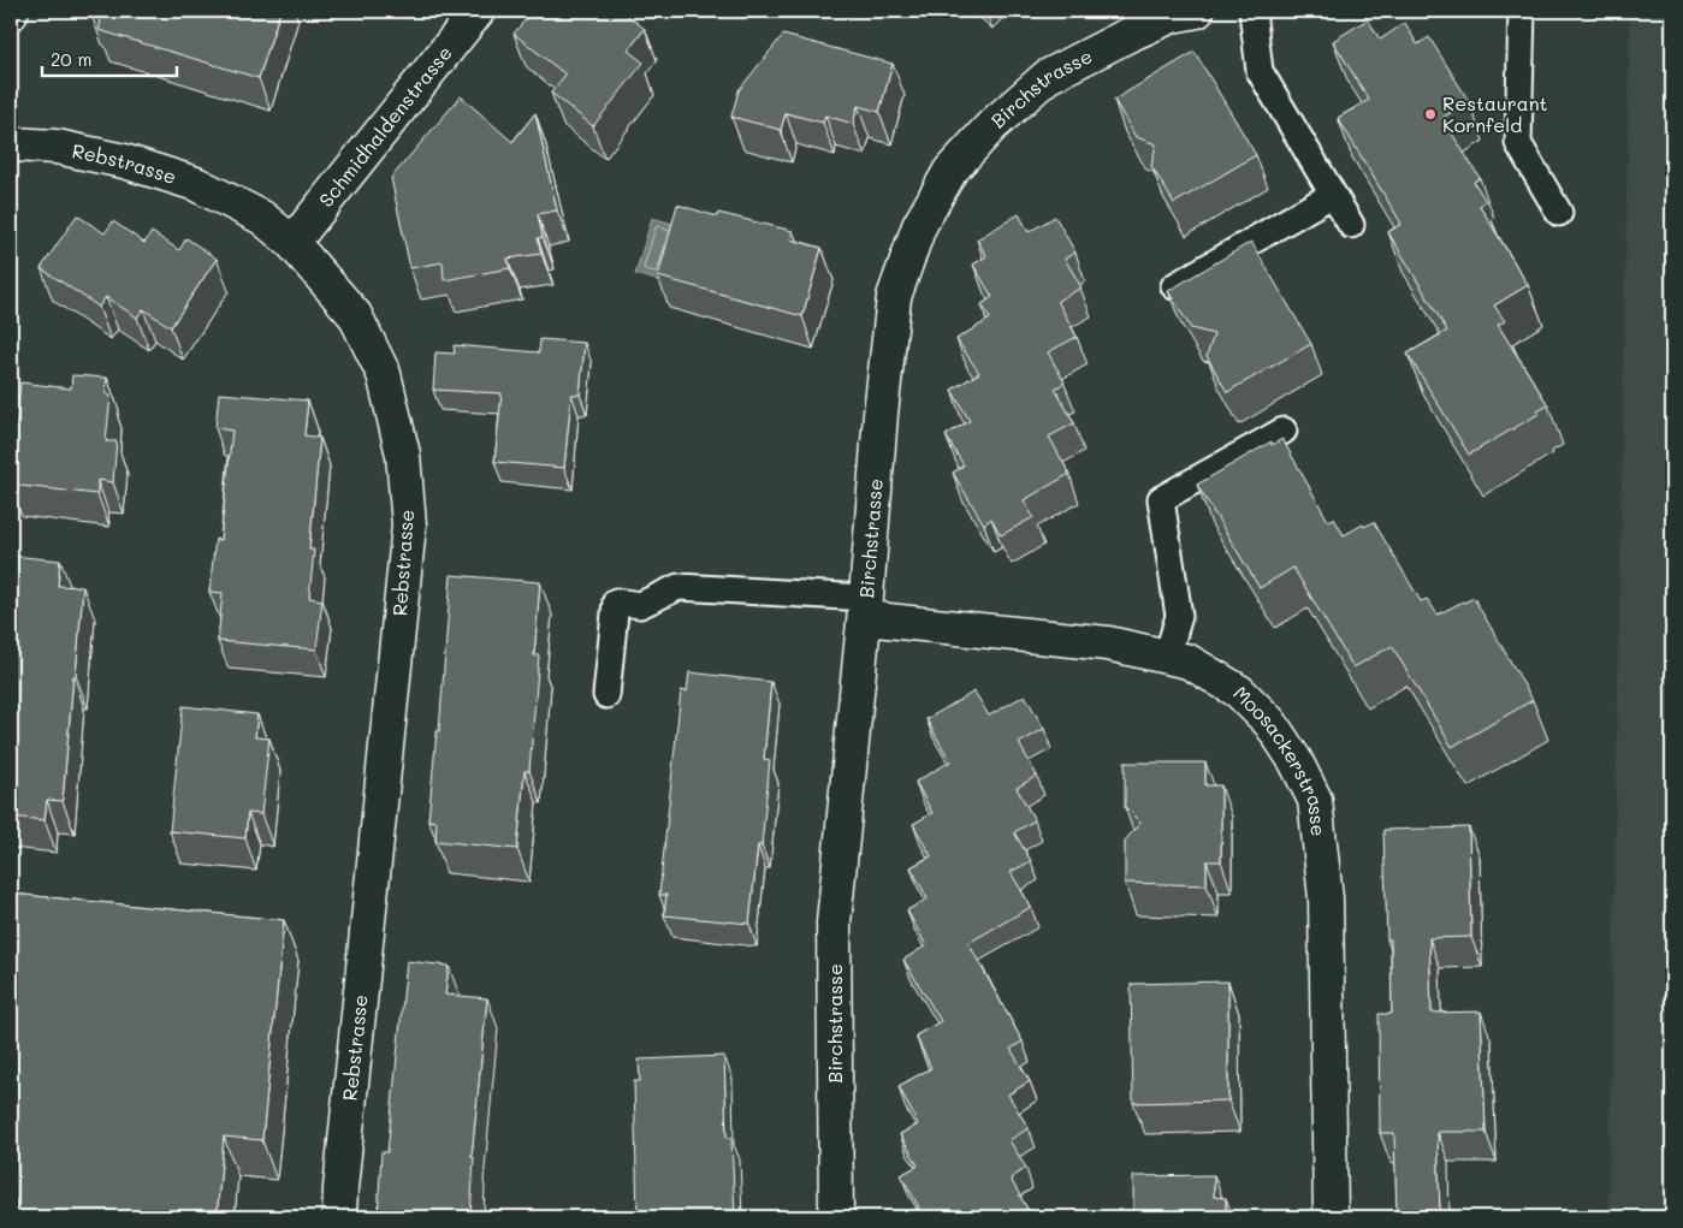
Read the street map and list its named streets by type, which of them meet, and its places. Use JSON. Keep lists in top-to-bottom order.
{
  "streets": {
    "street": [
      "Birchstrasse",
      "Schmidhaldenstrasse",
      "Rebstrasse",
      "Moosackerstrasse"
    ]
  },
  "crossings": [
    ["Birchstrasse", "Moosackerstrasse"],
    ["Schmidhaldenstrasse", "Rebstrasse"]
  ],
  "places": ["Restaurant Kornfeld"],
  "scale_bar": "20 m"
}
